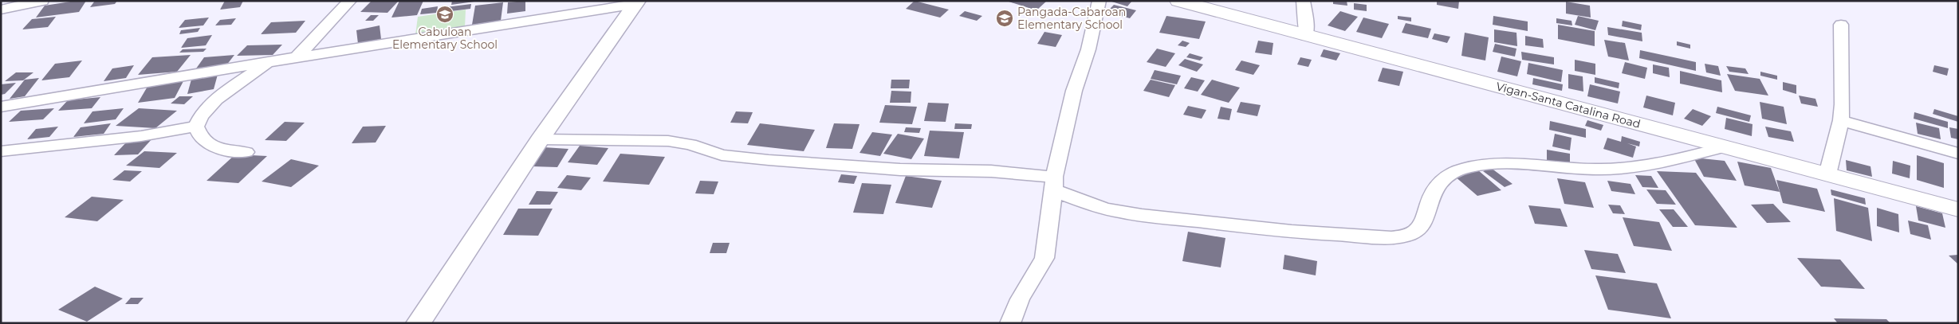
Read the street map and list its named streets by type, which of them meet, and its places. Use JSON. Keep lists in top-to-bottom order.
{
  "streets": {
    "main road": ["Vigan-Santa Catalina Road"]
  },
  "places": {
    "school or university": ["Cabuloan Elementary School", "Pangada-Cabaroan Elementary School"]
  }
}
